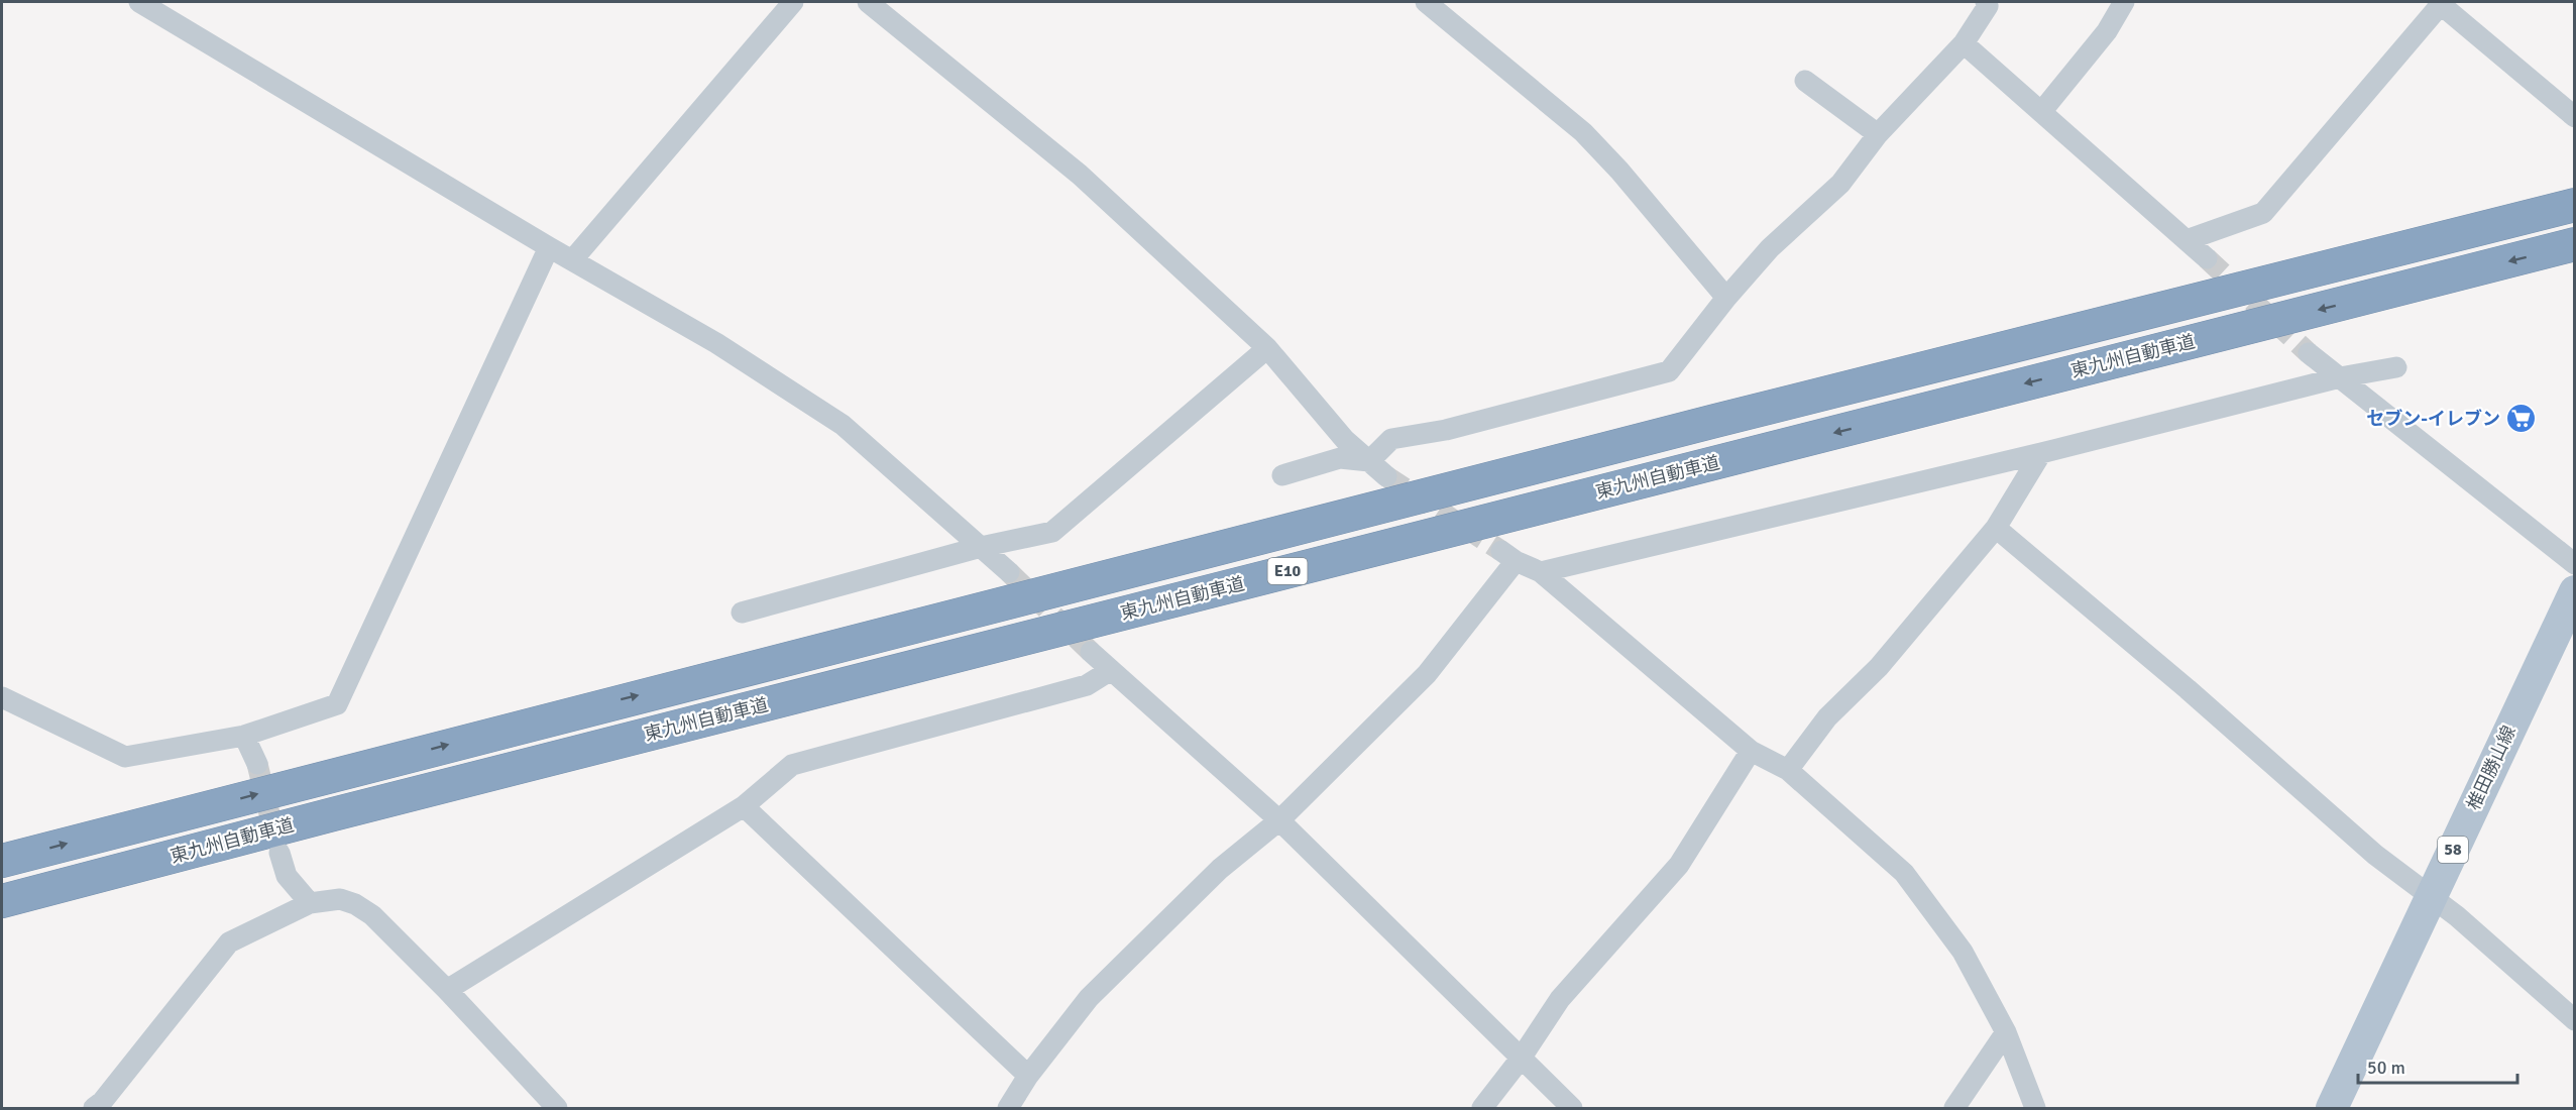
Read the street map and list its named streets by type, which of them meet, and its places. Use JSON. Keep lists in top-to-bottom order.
{
  "streets": {
    "highway": ["東九州自動車道", "E10"],
    "main road": ["椎田勝山線", "58"]
  },
  "places": {
    "supermarket": ["セブン-イレブン"]
  },
  "scale_bar": "50 m"
}
